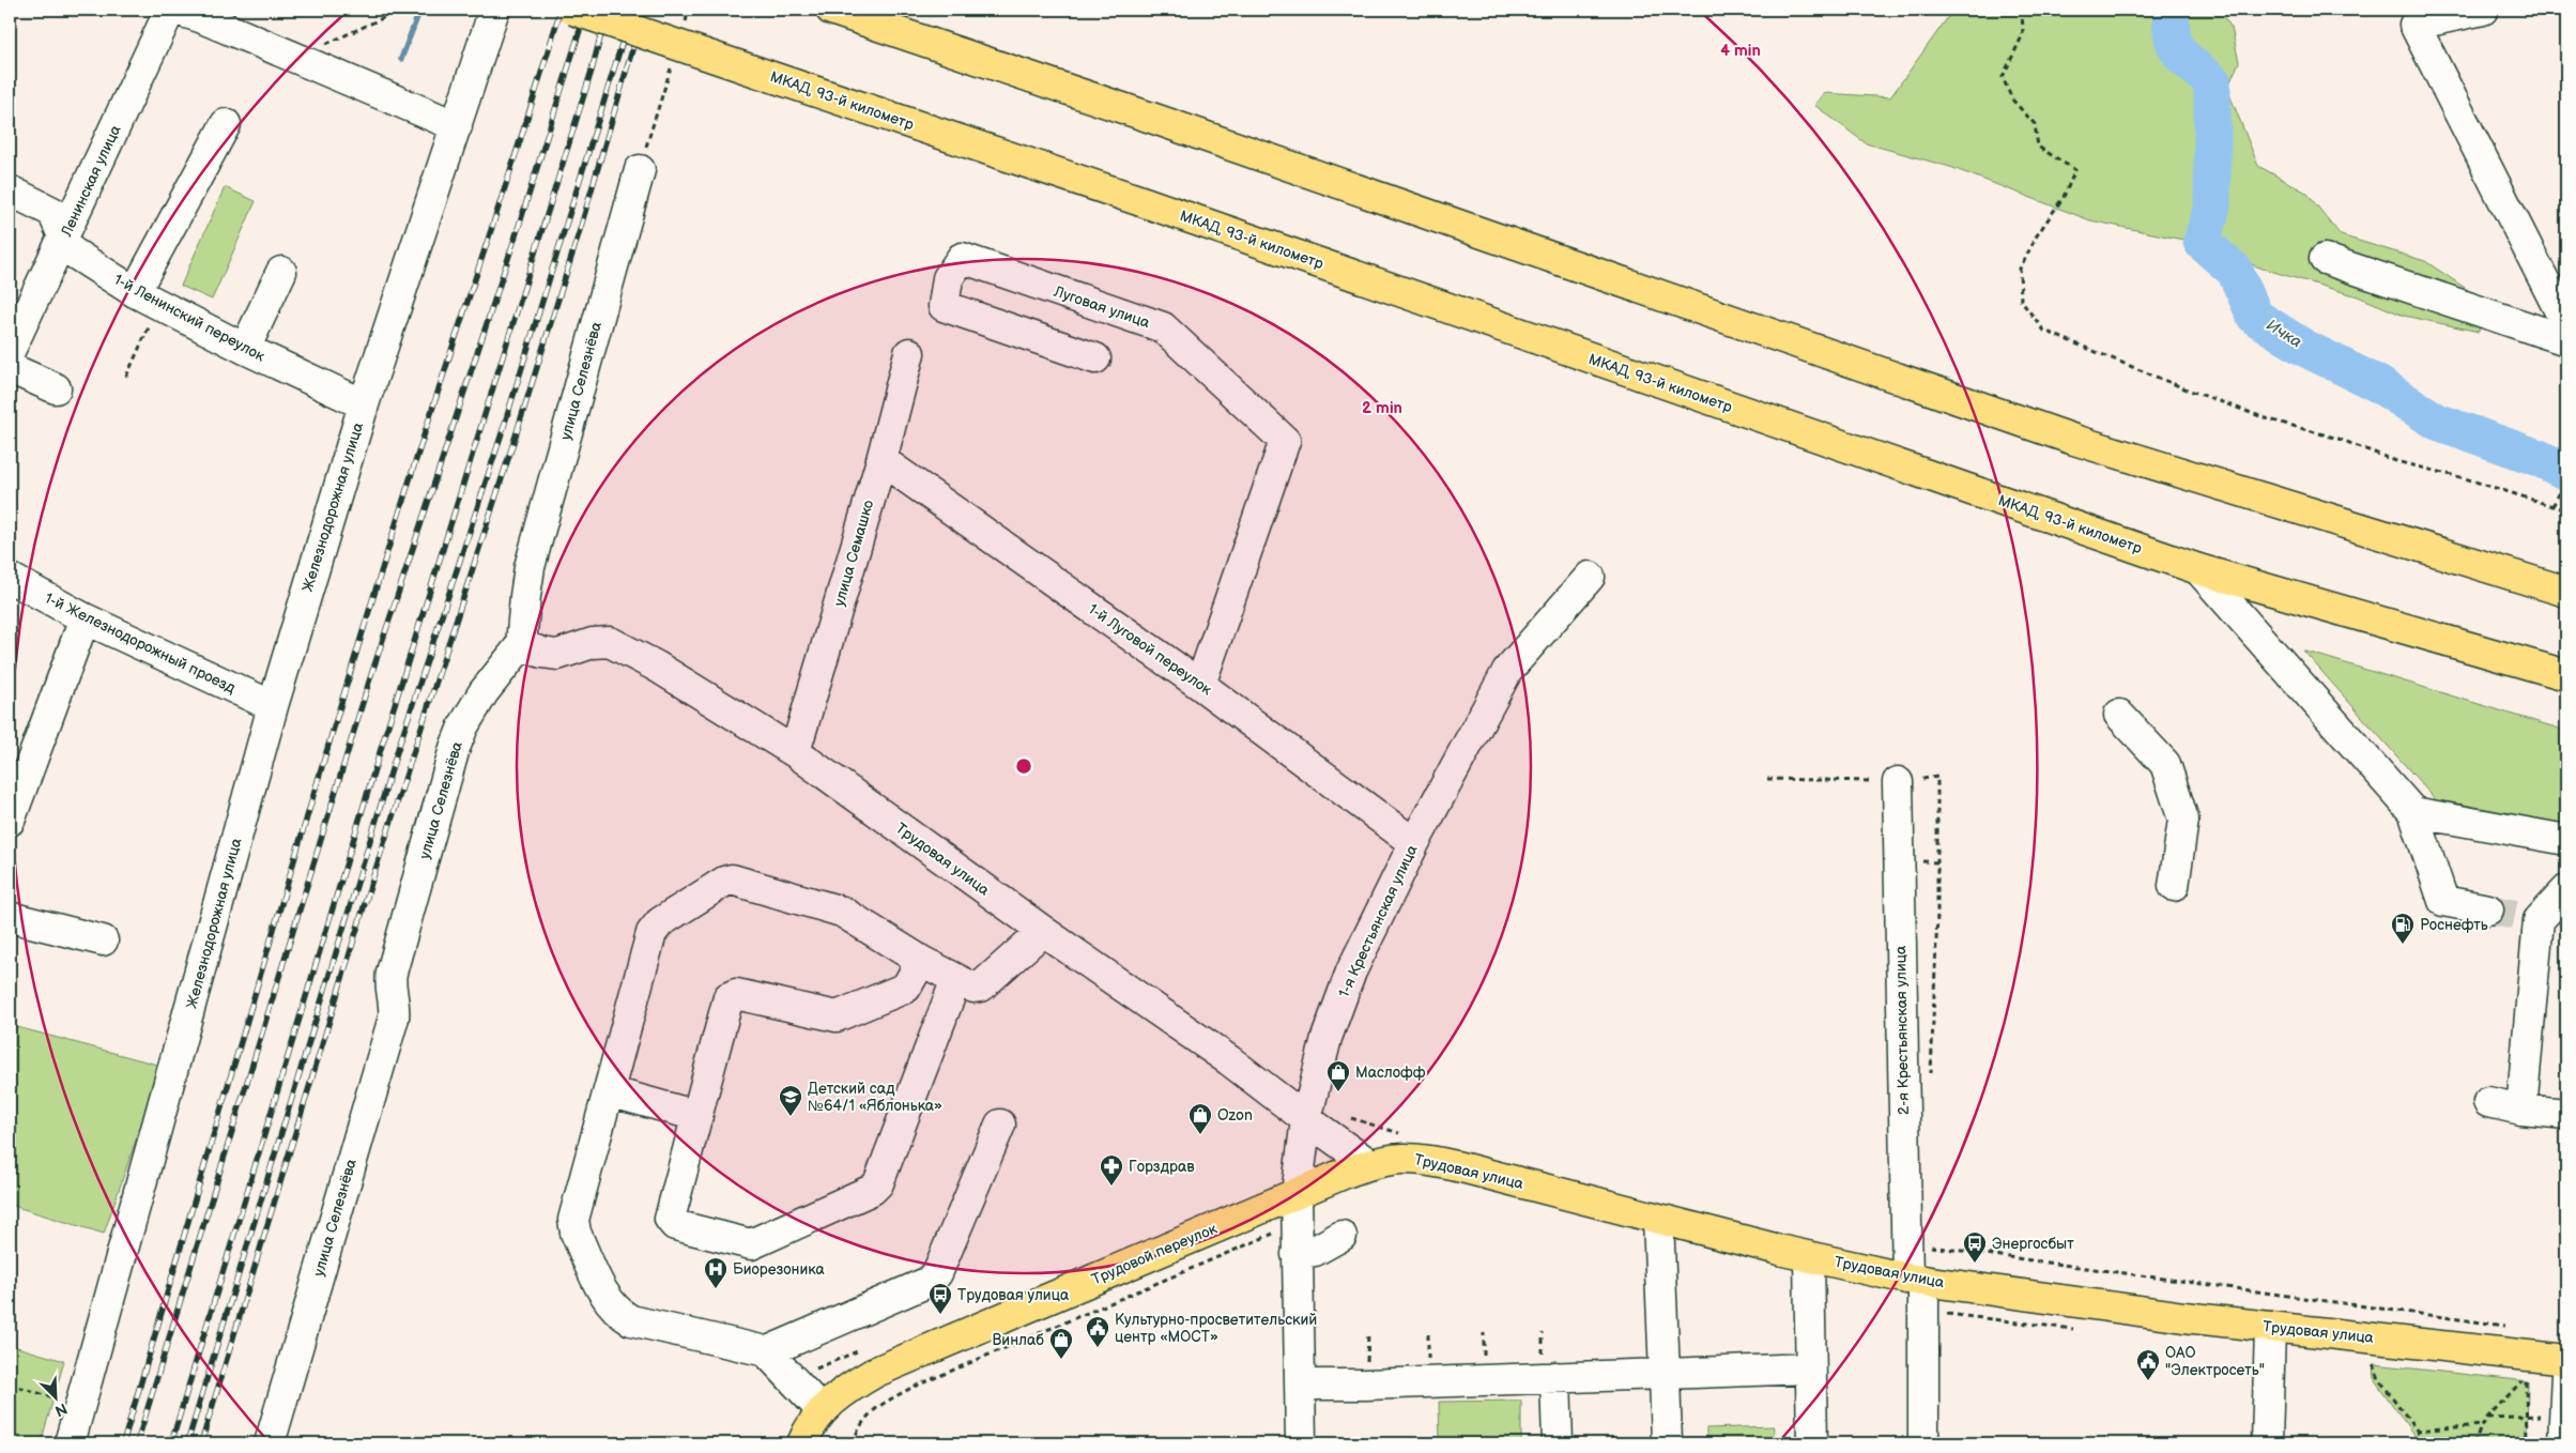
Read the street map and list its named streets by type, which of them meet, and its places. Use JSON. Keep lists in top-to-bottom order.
{
  "streets": {
    "main road": ["МКАД, 93-й километр", "Трудовая улица", "Трудовой переулок"],
    "street": [
      "Ленинская улица",
      "Луговая улица",
      "1-й Ленинский переулок",
      "улица Селезнёва",
      "Железнодорожная улица",
      "улица Семашко",
      "1-й Железнодорожный проезд",
      "1-й Луговой переулок",
      "1-я Крестьянская улица",
      "2-я Крестьянская улица"
    ]
  },
  "crossings": [
    ["Ленинская улица", "1-й Ленинский переулок"],
    ["Луговая улица", "1-й Луговой переулок"],
    ["1-й Ленинский переулок", "Железнодорожная улица"],
    ["улица Селезнёва", "Трудовая улица"],
    ["Железнодорожная улица", "1-й Железнодорожный проезд"],
    ["улица Семашко", "1-й Луговой переулок"],
    ["улица Семашко", "Трудовая улица"],
    ["1-й Луговой переулок", "1-я Крестьянская улица"],
    ["Трудовая улица", "1-я Крестьянская улица"],
    ["Трудовая улица", "2-я Крестьянская улица"],
    ["Трудовая улица", "Трудовой переулок"],
    ["1-я Крестьянская улица", "Трудовой переулок"]
  ],
  "water": ["Ичка"],
  "places": {
    "fuel station": ["Роснефть"],
    "shop": ["Маслофф", "Ozon", "Винлаб"],
    "school or university": ["Детский сад №64/1 «Яблонька»"],
    "pharmacy": ["Горздрав"],
    "bus stop": ["Энергосбыт", "Трудовая улица"],
    "hospital": ["Биорезоника"],
    "public building": ["Культурно-просветительский центр «МОСТ»", "ОАО \"Электросеть\""]
  },
  "north": "bottom right",
  "rings": ["4 min", "2 min"]
}
